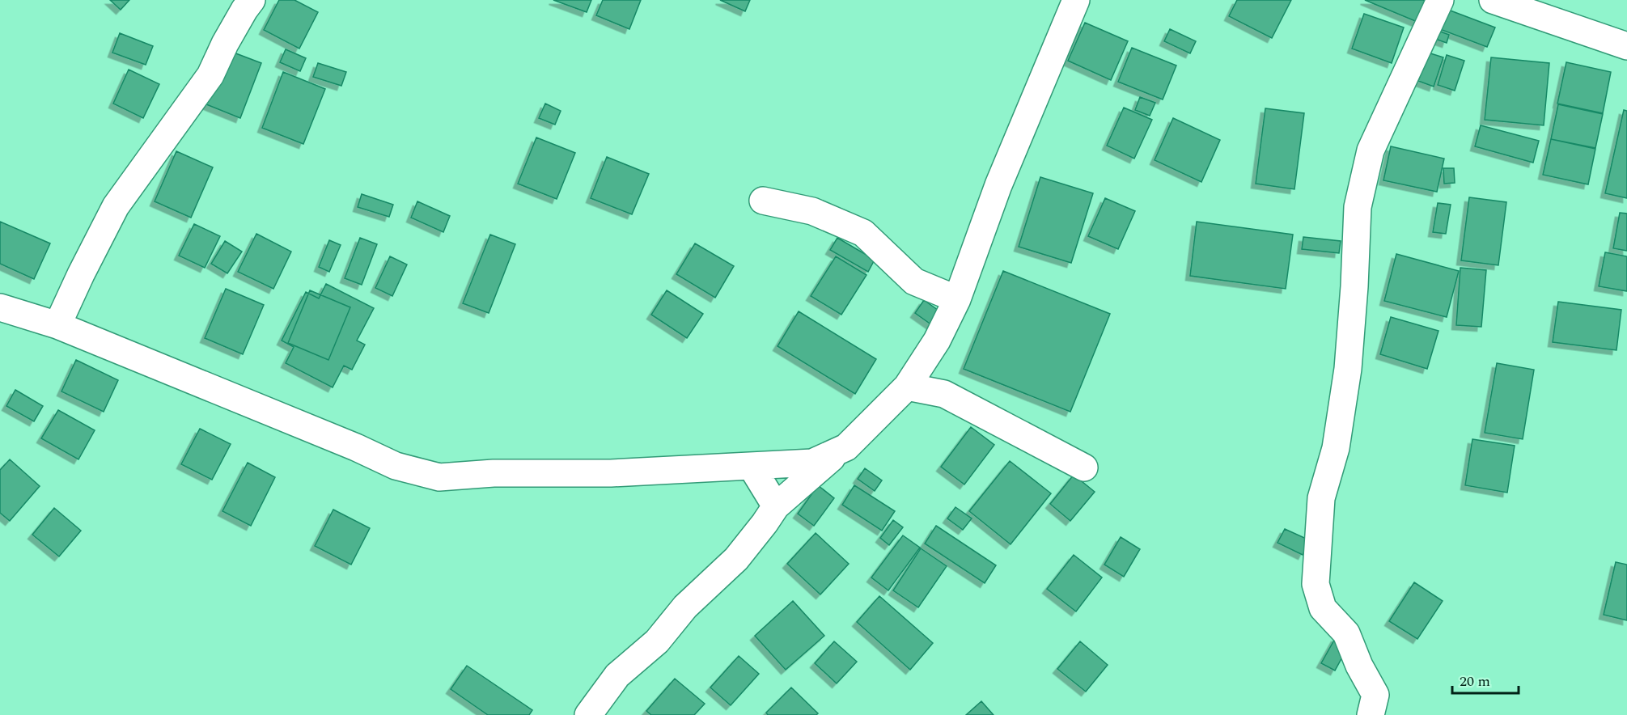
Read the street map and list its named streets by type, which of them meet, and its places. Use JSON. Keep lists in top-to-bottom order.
{
  "scale_bar": "20 m"
}
